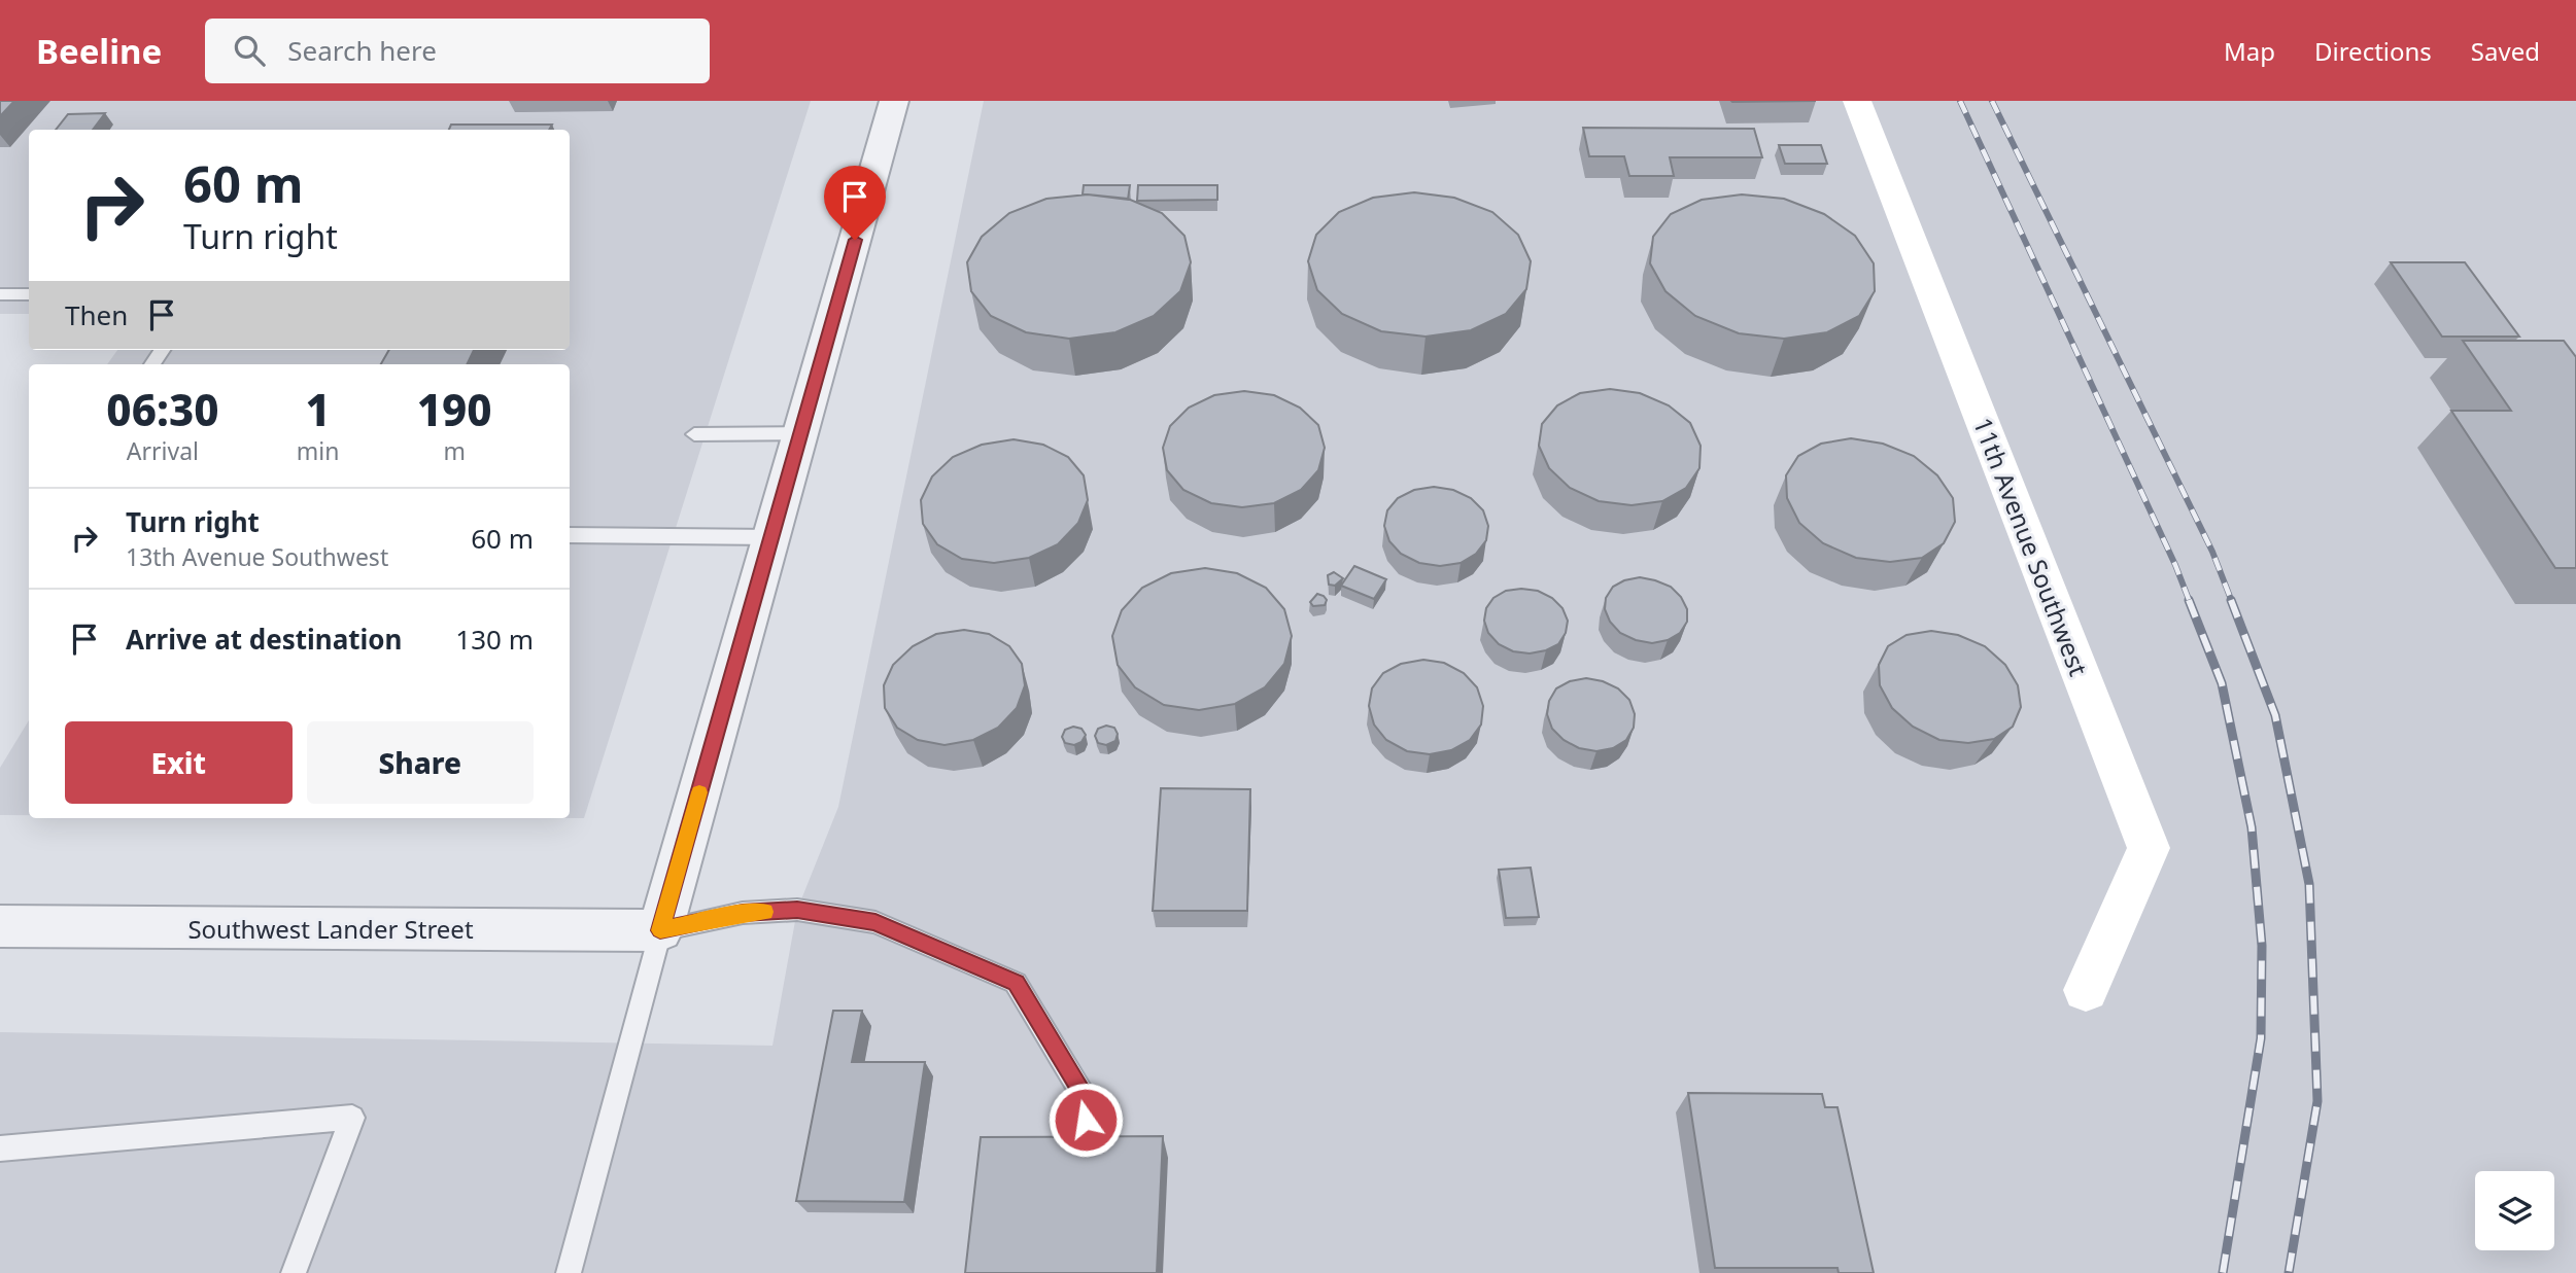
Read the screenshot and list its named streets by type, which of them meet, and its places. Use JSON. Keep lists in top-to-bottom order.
{
  "streets": {
    "street": ["11th Avenue Southwest", "Southwest Lander Street"]
  },
  "page": {
    "header": "Beeline",
    "search": "Search here",
    "nav": ["Map", "Directions", "Saved"],
    "turn": ["60 m", "Turn right"],
    "then": "Then",
    "eta": [
      "06:30",
      "Arrival",
      "1",
      "min",
      "190",
      "m"
    ],
    "list": [
      {
        "name": "Turn right",
        "note": "13th Avenue Southwest",
        "value": "60 m"
      },
      {
        "name": "Arrive at destination",
        "value": "130 m"
      }
    ],
    "buttons": ["Exit", "Share"]
  }
}
